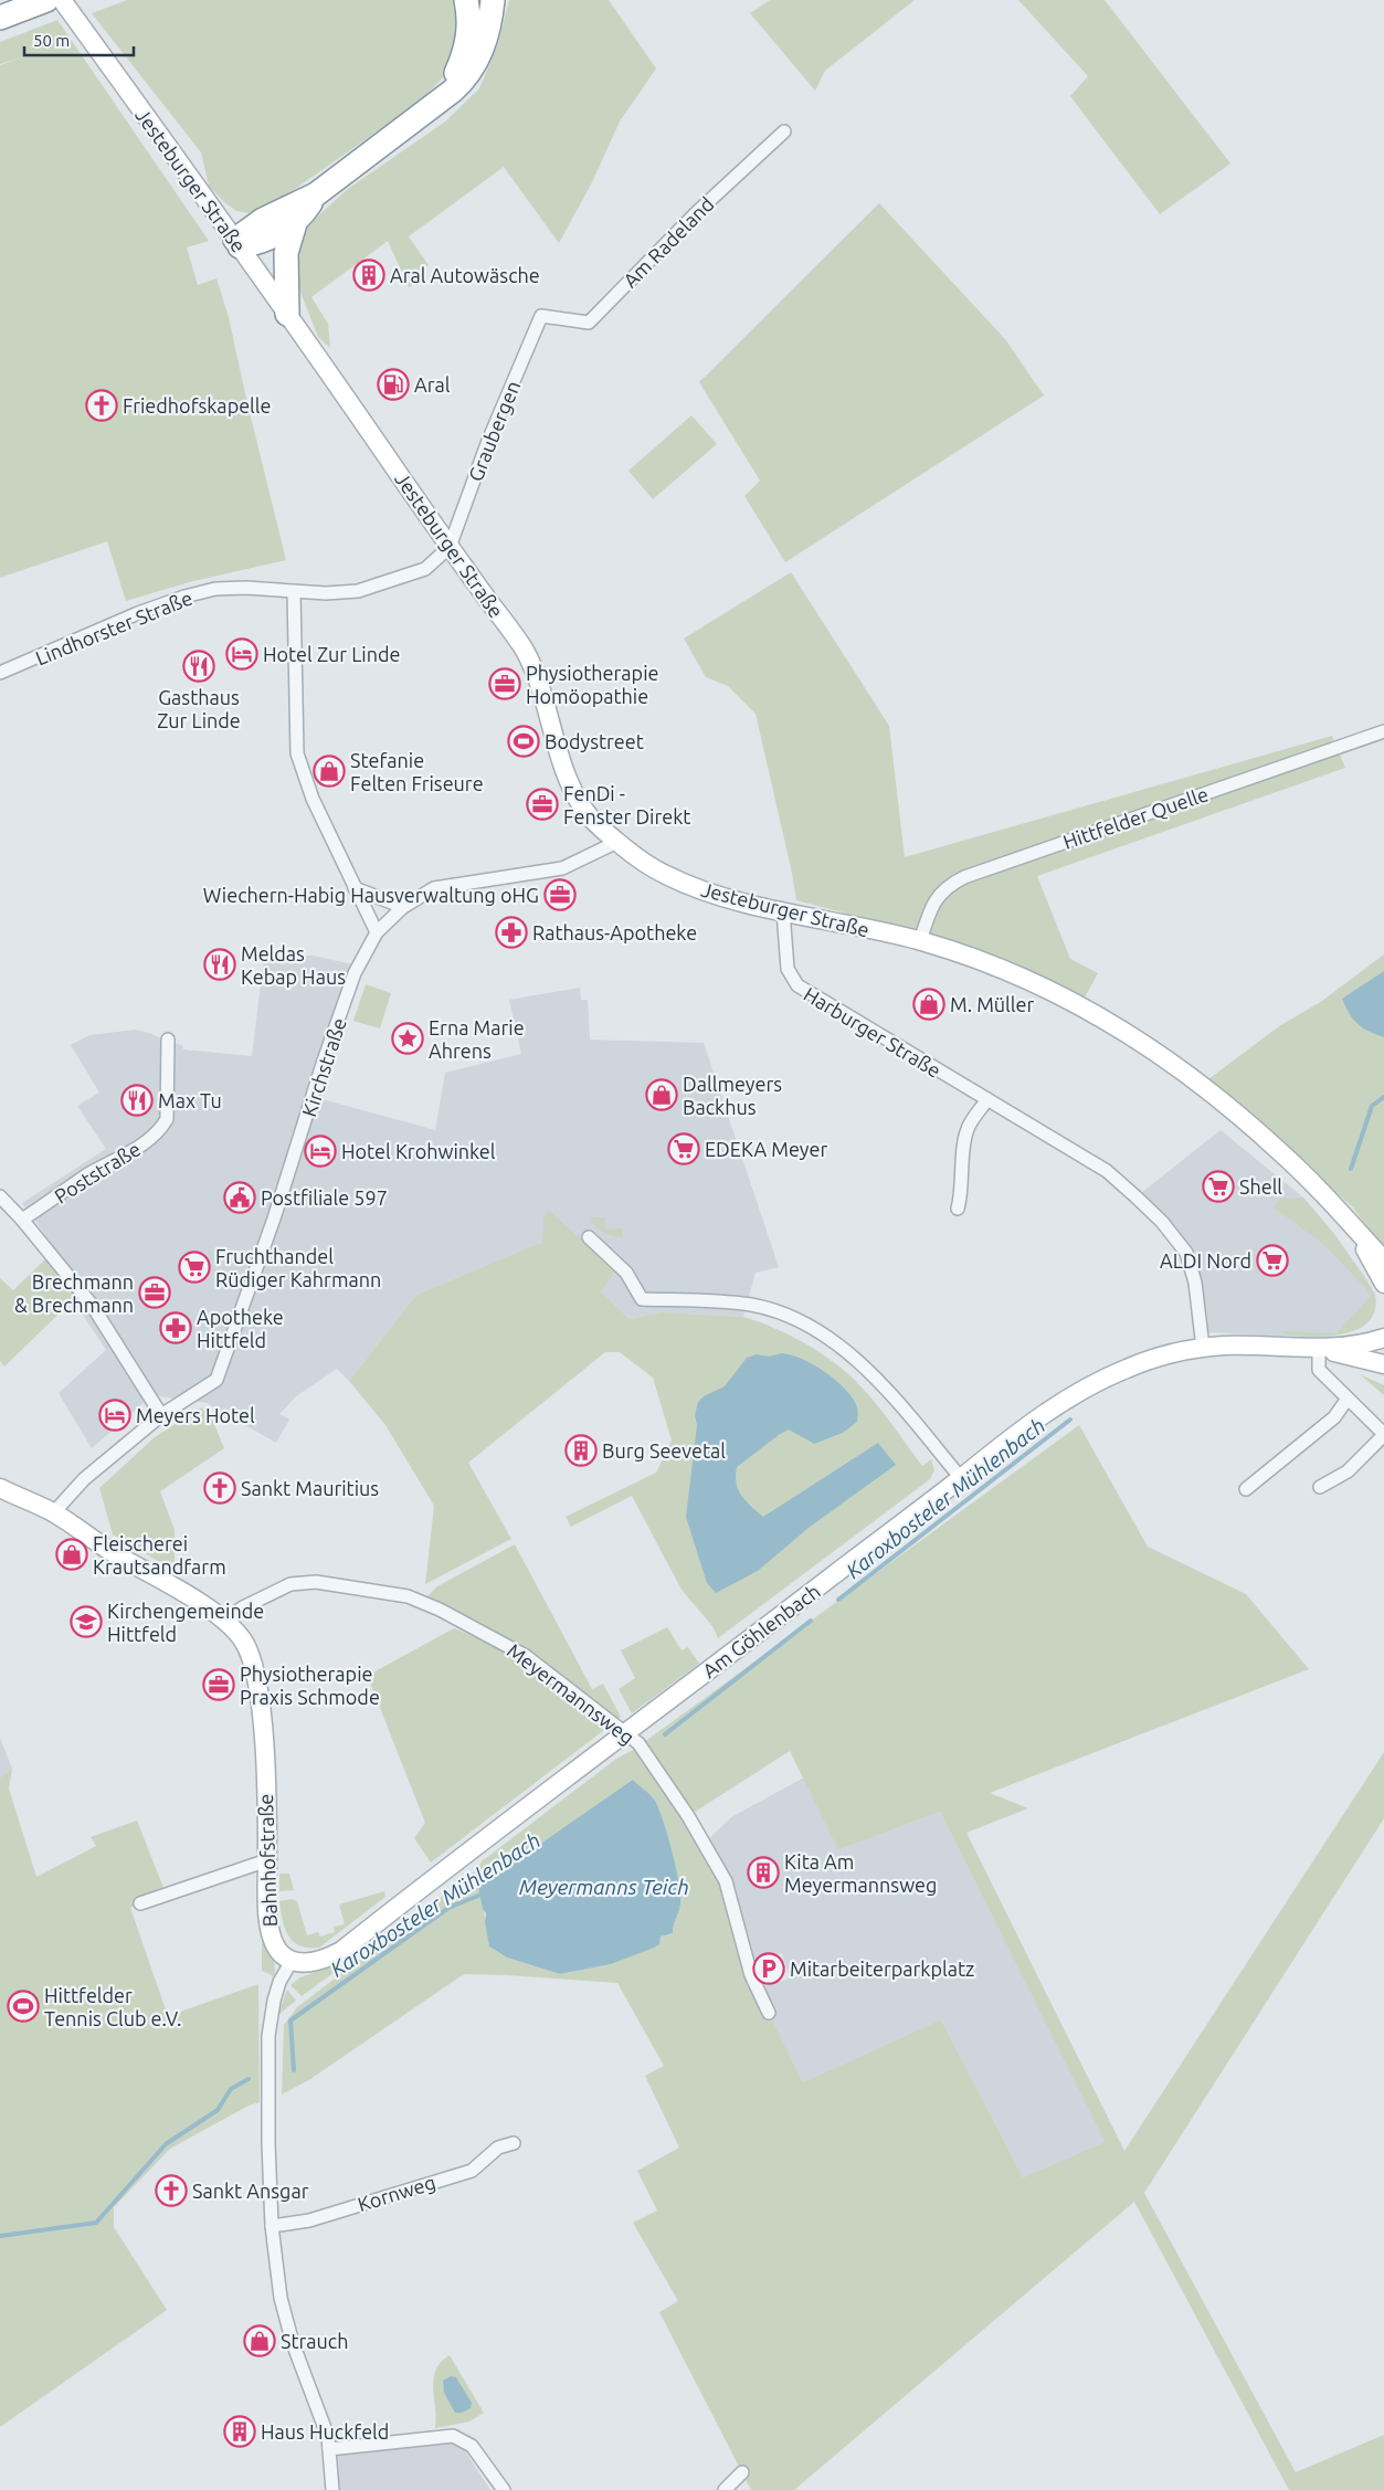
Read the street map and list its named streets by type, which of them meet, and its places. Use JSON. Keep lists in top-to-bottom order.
{
  "streets": {
    "street": [
      "Jesteburger Straße",
      "Am Radeland",
      "Graubergen",
      "Lindhorster Straße",
      "Hittfelder Quelle",
      "Harburger Straße",
      "Kirchstraße",
      "Poststraße",
      "Am Göhlenbach",
      "Meyermannsweg",
      "Bahnhofstraße",
      "Kornweg"
    ]
  },
  "crossings": [
    ["Jesteburger Straße", "Graubergen"],
    ["Jesteburger Straße", "Lindhorster Straße"],
    ["Jesteburger Straße", "Hittfelder Quelle"],
    ["Jesteburger Straße", "Harburger Straße"],
    ["Jesteburger Straße", "Kirchstraße"],
    ["Am Radeland", "Graubergen"],
    ["Graubergen", "Lindhorster Straße"],
    ["Harburger Straße", "Am Göhlenbach"],
    ["Kirchstraße", "Bahnhofstraße"],
    ["Am Göhlenbach", "Meyermannsweg"],
    ["Am Göhlenbach", "Bahnhofstraße"],
    ["Meyermannsweg", "Bahnhofstraße"]
  ],
  "water": ["Karoxbosteler Mühlenbach", "Meyermanns Teich"],
  "places": {
    "building": [
      "Aral Autowäsche",
      "Burg Seevetal",
      "Kita Am Meyermannsweg",
      "Haus Huckfeld"
    ],
    "fuel station": ["Aral"],
    "church": ["Friedhofskapelle", "Sankt Mauritius", "Sankt Ansgar"],
    "hotel": ["Hotel Zur Linde", "Hotel Krohwinkel", "Meyers Hotel"],
    "restaurant": ["Gasthaus Zur Linde", "Meldas Kebap Haus", "Max Tu"],
    "office": [
      "Physiotherapie Homöopathie",
      "FenDi - Fenster Direkt",
      "Wiechern-Habig Hausverwaltung oHG",
      "Brechmann & Brechmann",
      "Physiotherapie Praxis Schmode"
    ],
    "sports": ["Bodystreet", "Hittfelder Tennis Club e.V."],
    "shop": [
      "Stefanie Felten Friseure",
      "M. Müller",
      "Dallmeyers Backhus",
      "Fleischerei Krautsandfarm",
      "Strauch"
    ],
    "pharmacy": ["Rathaus-Apotheke", "Apotheke Hittfeld"],
    "place": ["Erna Marie Ahrens"],
    "supermarket": [
      "EDEKA Meyer",
      "Shell",
      "ALDI Nord",
      "Fruchthandel Rüdiger Kahrmann"
    ],
    "public building": ["Postfiliale 597"],
    "school or university": ["Kirchengemeinde Hittfeld"],
    "parking": ["Mitarbeiterparkplatz"]
  },
  "scale_bar": "50 m"
}
